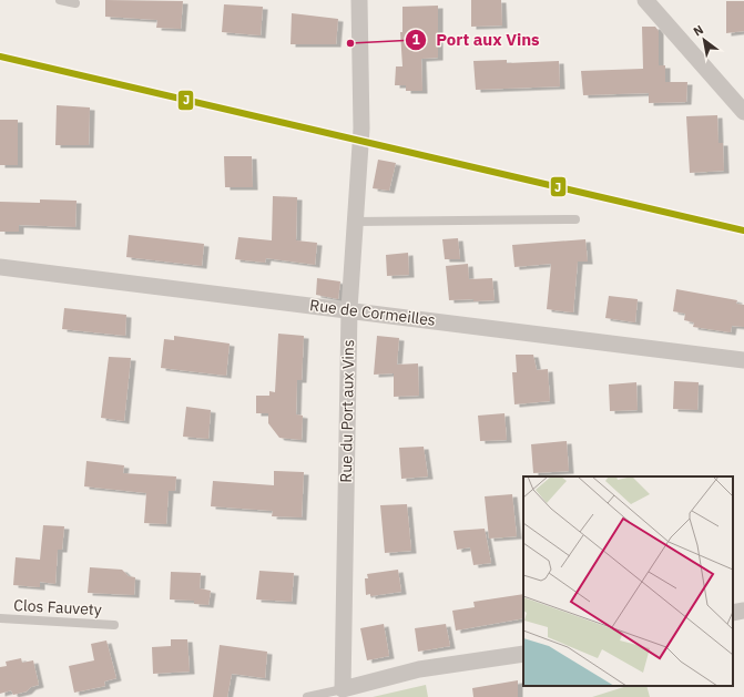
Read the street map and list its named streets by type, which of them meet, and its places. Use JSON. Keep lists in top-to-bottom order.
{
  "streets": {
    "street": ["Rue de Cormeilles", "Rue du Port aux Vins"],
    "lane": ["Clos Fauvety"]
  },
  "crossings": [
    ["Rue de Cormeilles", "Rue du Port aux Vins"]
  ],
  "places": ["Port aux Vins"],
  "lines": ["transit line J"],
  "north": "top left"
}
